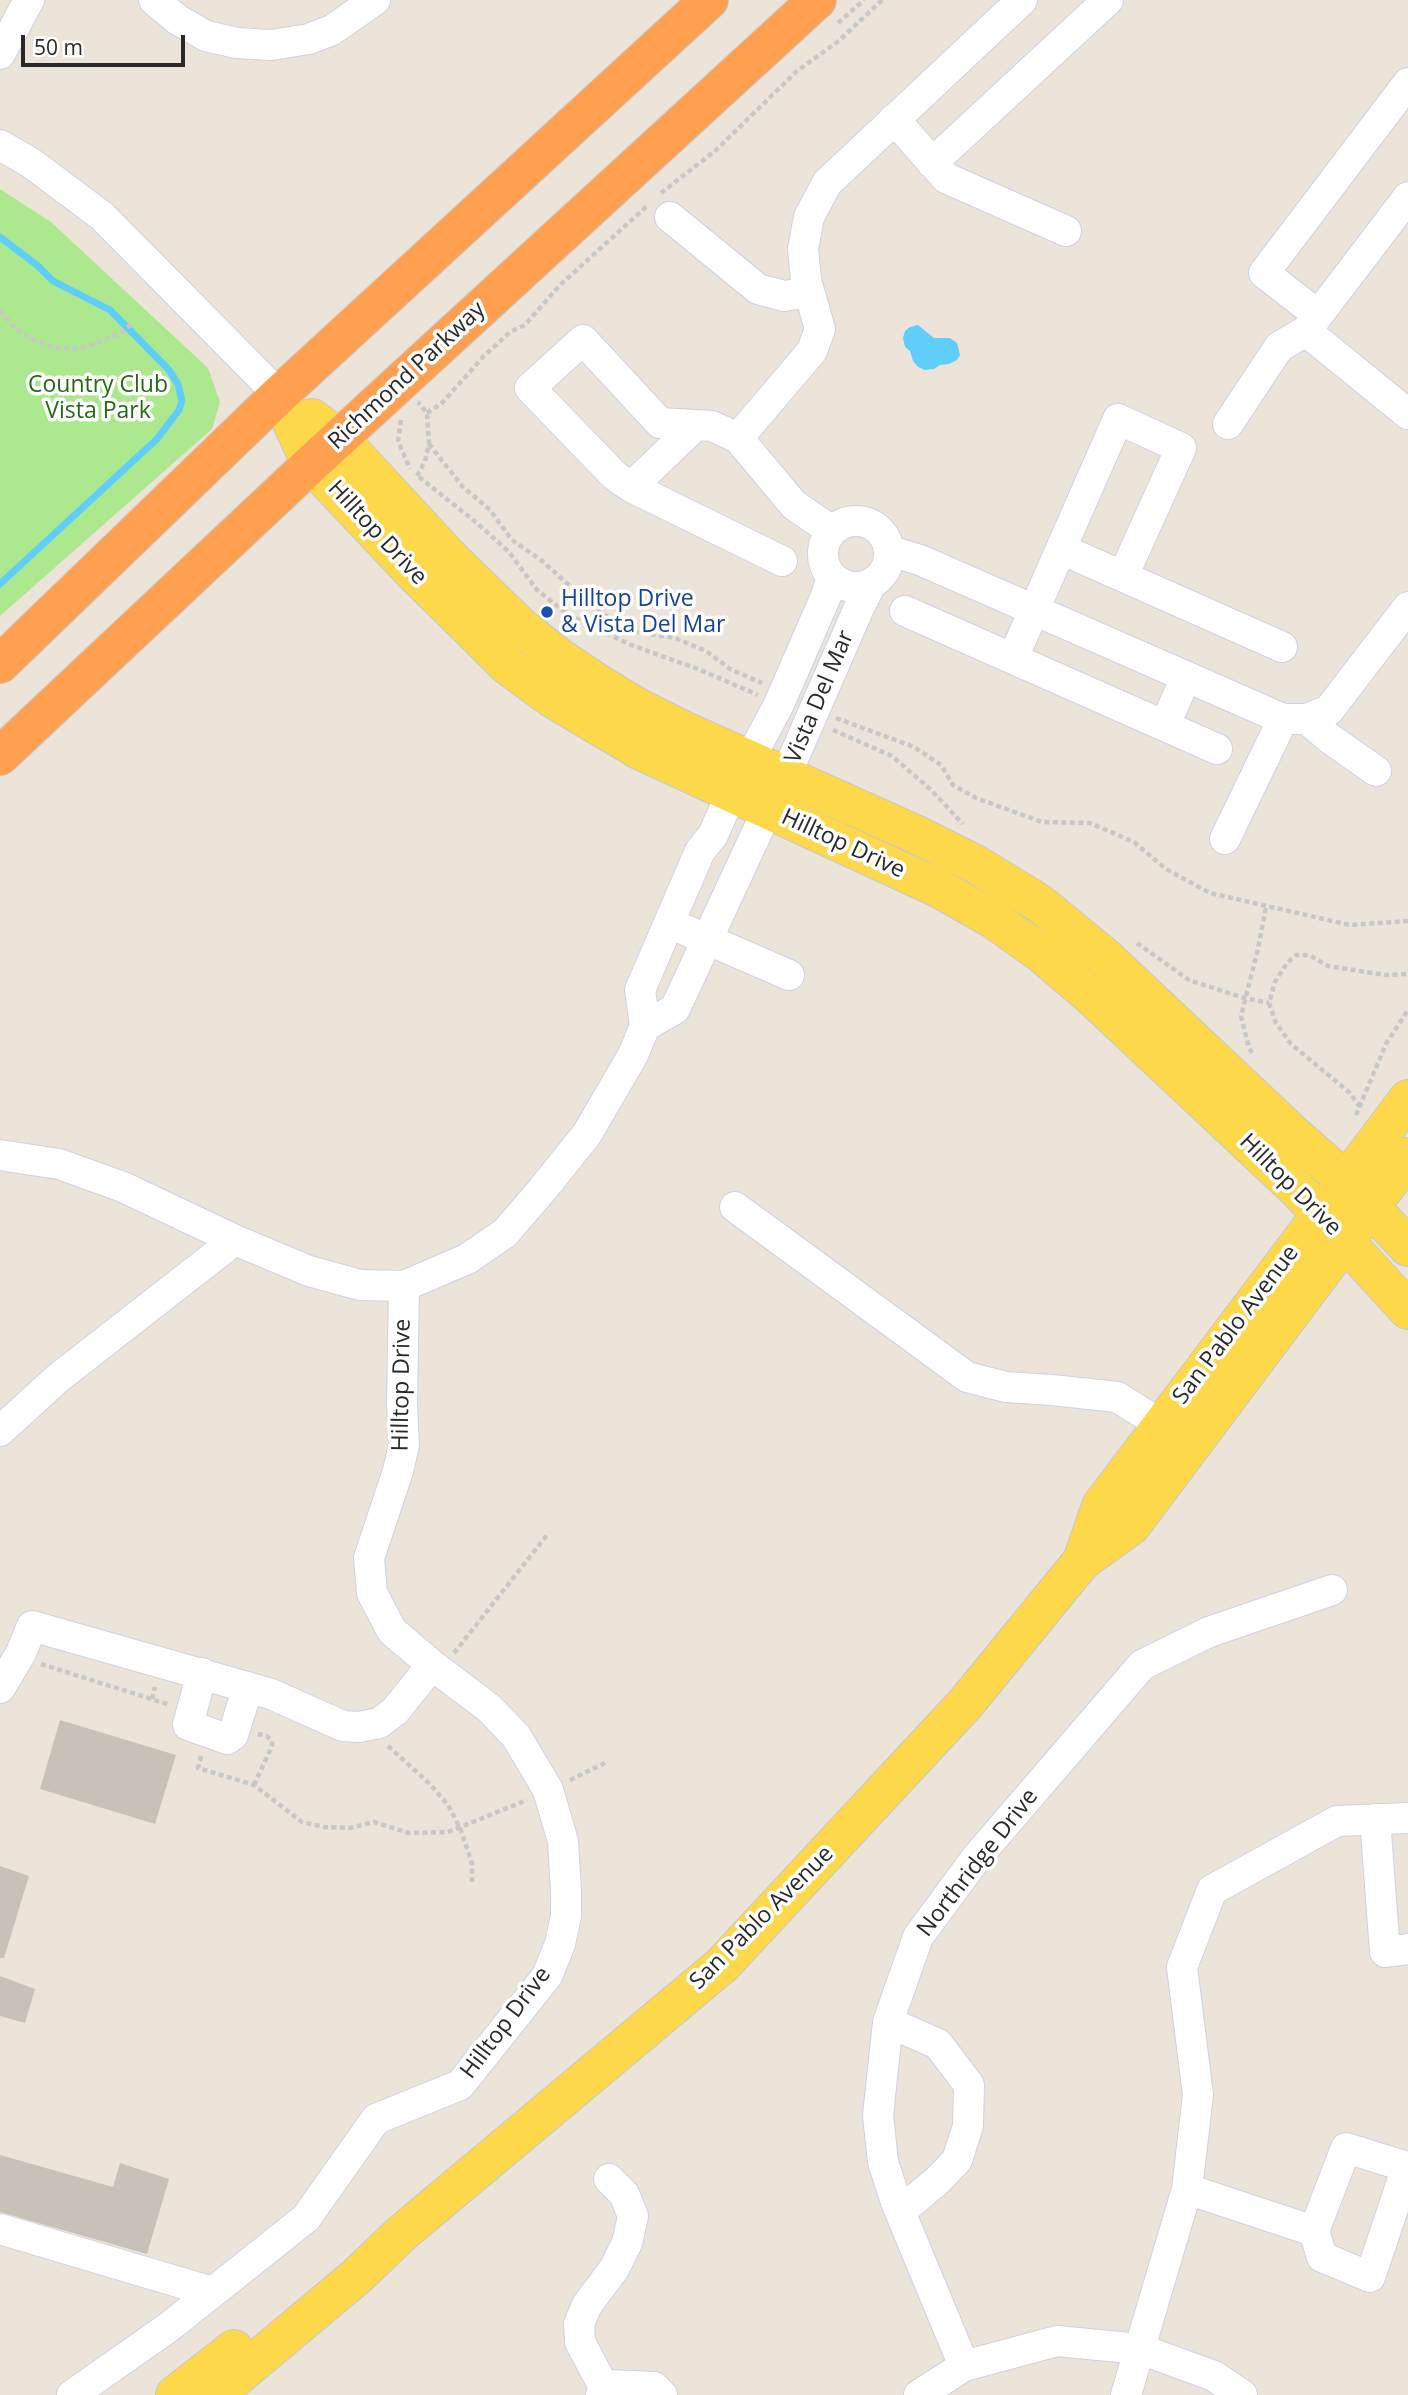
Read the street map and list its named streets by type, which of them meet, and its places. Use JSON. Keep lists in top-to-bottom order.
{
  "streets": {
    "highway": ["Richmond Parkway"],
    "main road": ["Hilltop Drive", "San Pablo Avenue"],
    "street": ["Vista Del Mar", "Northridge Drive"]
  },
  "crossings": [
    ["Richmond Parkway", "Hilltop Drive"],
    ["Hilltop Drive", "Vista Del Mar"],
    ["Hilltop Drive", "San Pablo Avenue"]
  ],
  "parks": ["Country Club Vista Park"],
  "places": ["Hilltop Drive & Vista Del Mar"],
  "scale_bar": "50 m"
}
